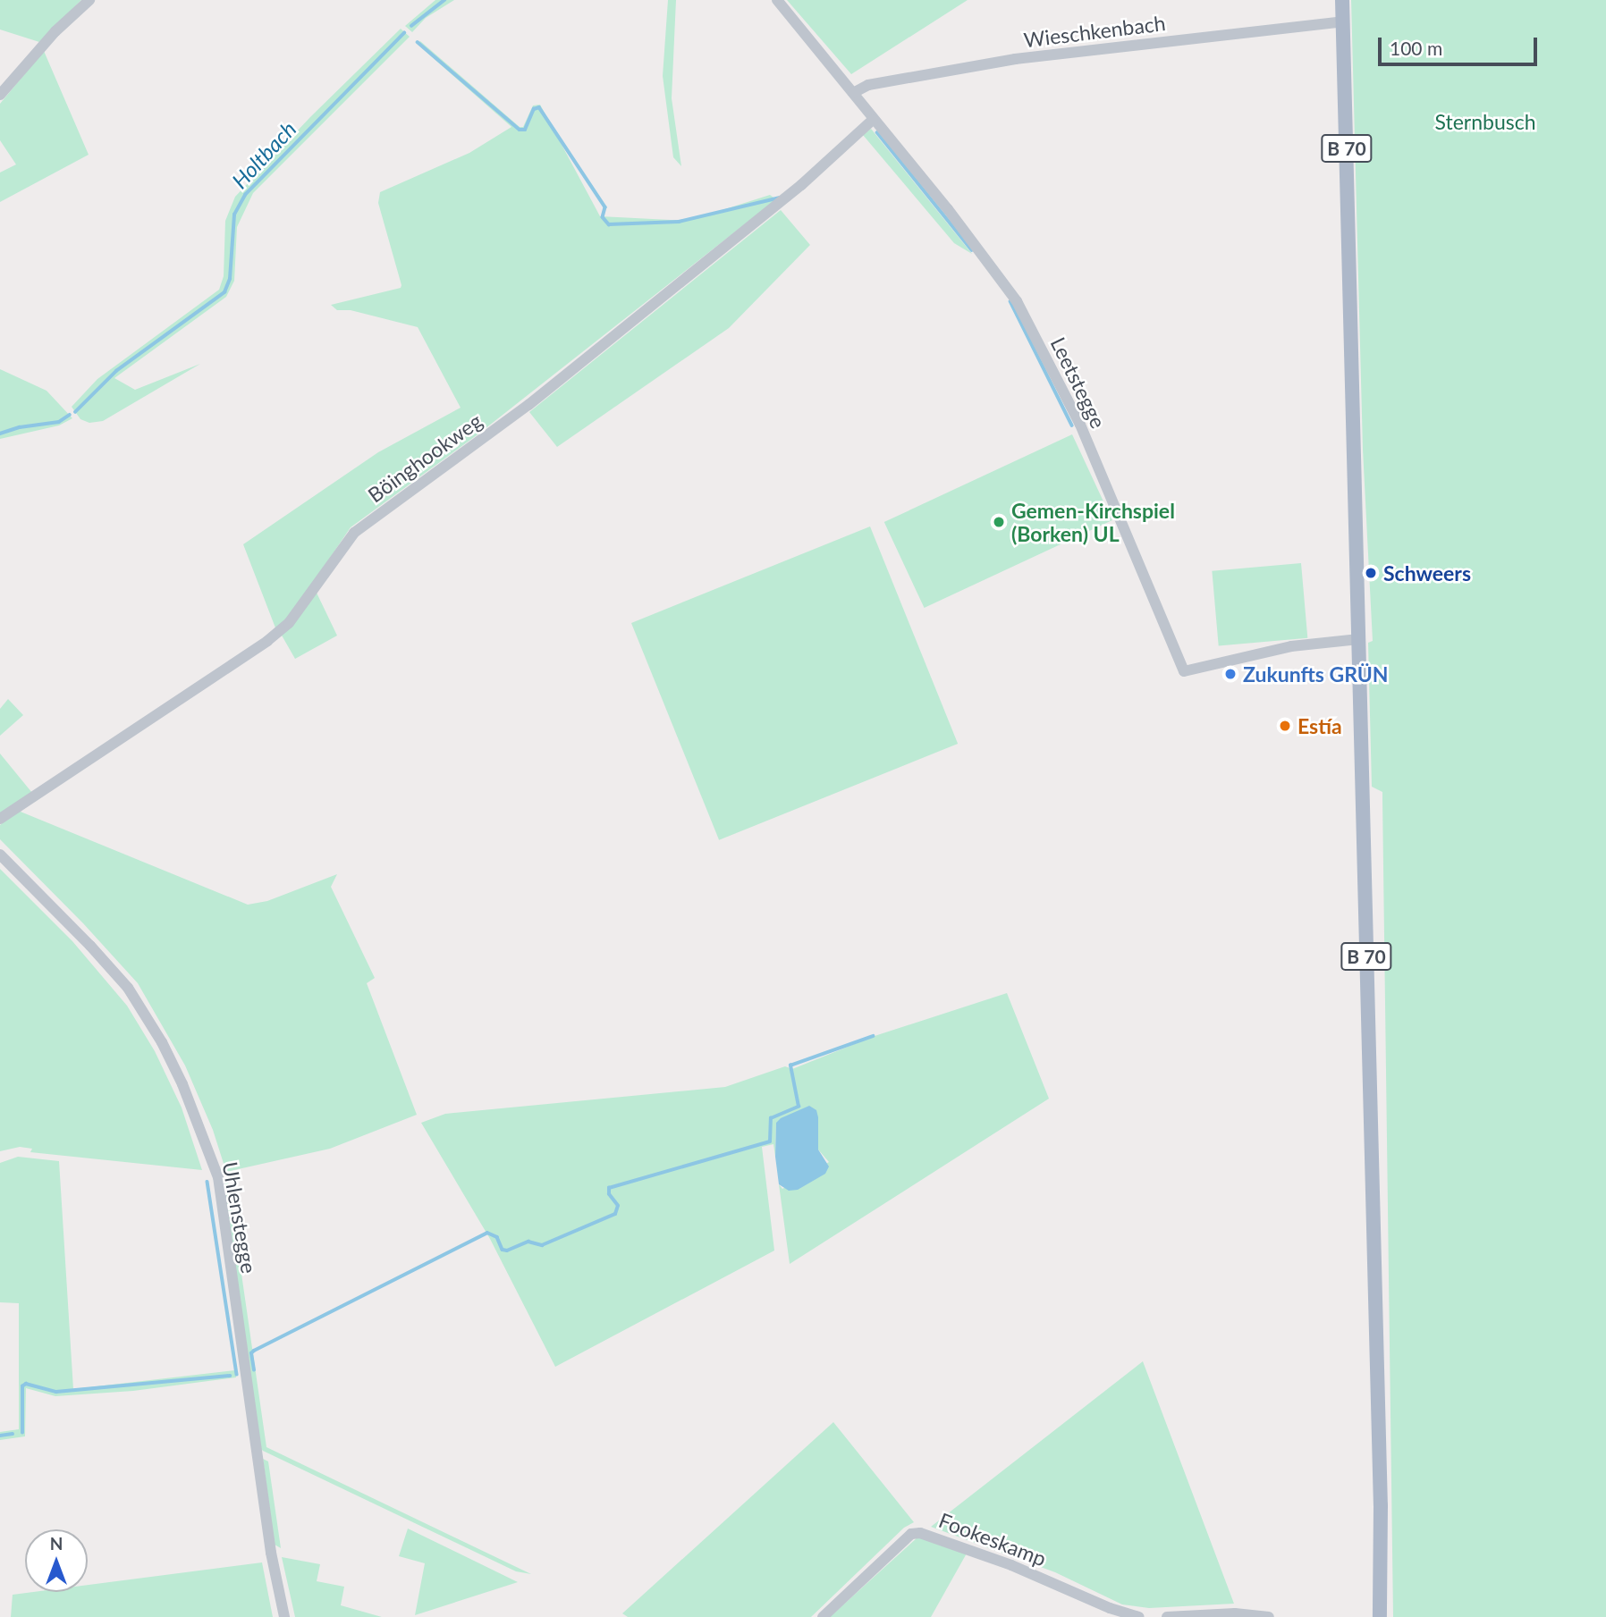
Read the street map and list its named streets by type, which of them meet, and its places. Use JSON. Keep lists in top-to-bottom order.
{
  "streets": {
    "main road": ["B 70"],
    "street": [
      "Wieschkenbach",
      "Leetstegge",
      "Böinghookweg",
      "Uhlenstegge",
      "Fookeskamp"
    ]
  },
  "crossings": [
    ["Wieschkenbach", "B 70"],
    ["Wieschkenbach", "Leetstegge"],
    ["B 70", "Leetstegge"],
    ["Leetstegge", "Böinghookweg"]
  ],
  "water": ["Holtbach"],
  "parks": ["Sternbusch"],
  "places": [
    "Gemen-Kirchspiel (Borken) UL",
    "Schweers",
    "Zukunfts GRÜN",
    "Estía"
  ],
  "scale_bar": "100 m",
  "north": "top"
}
